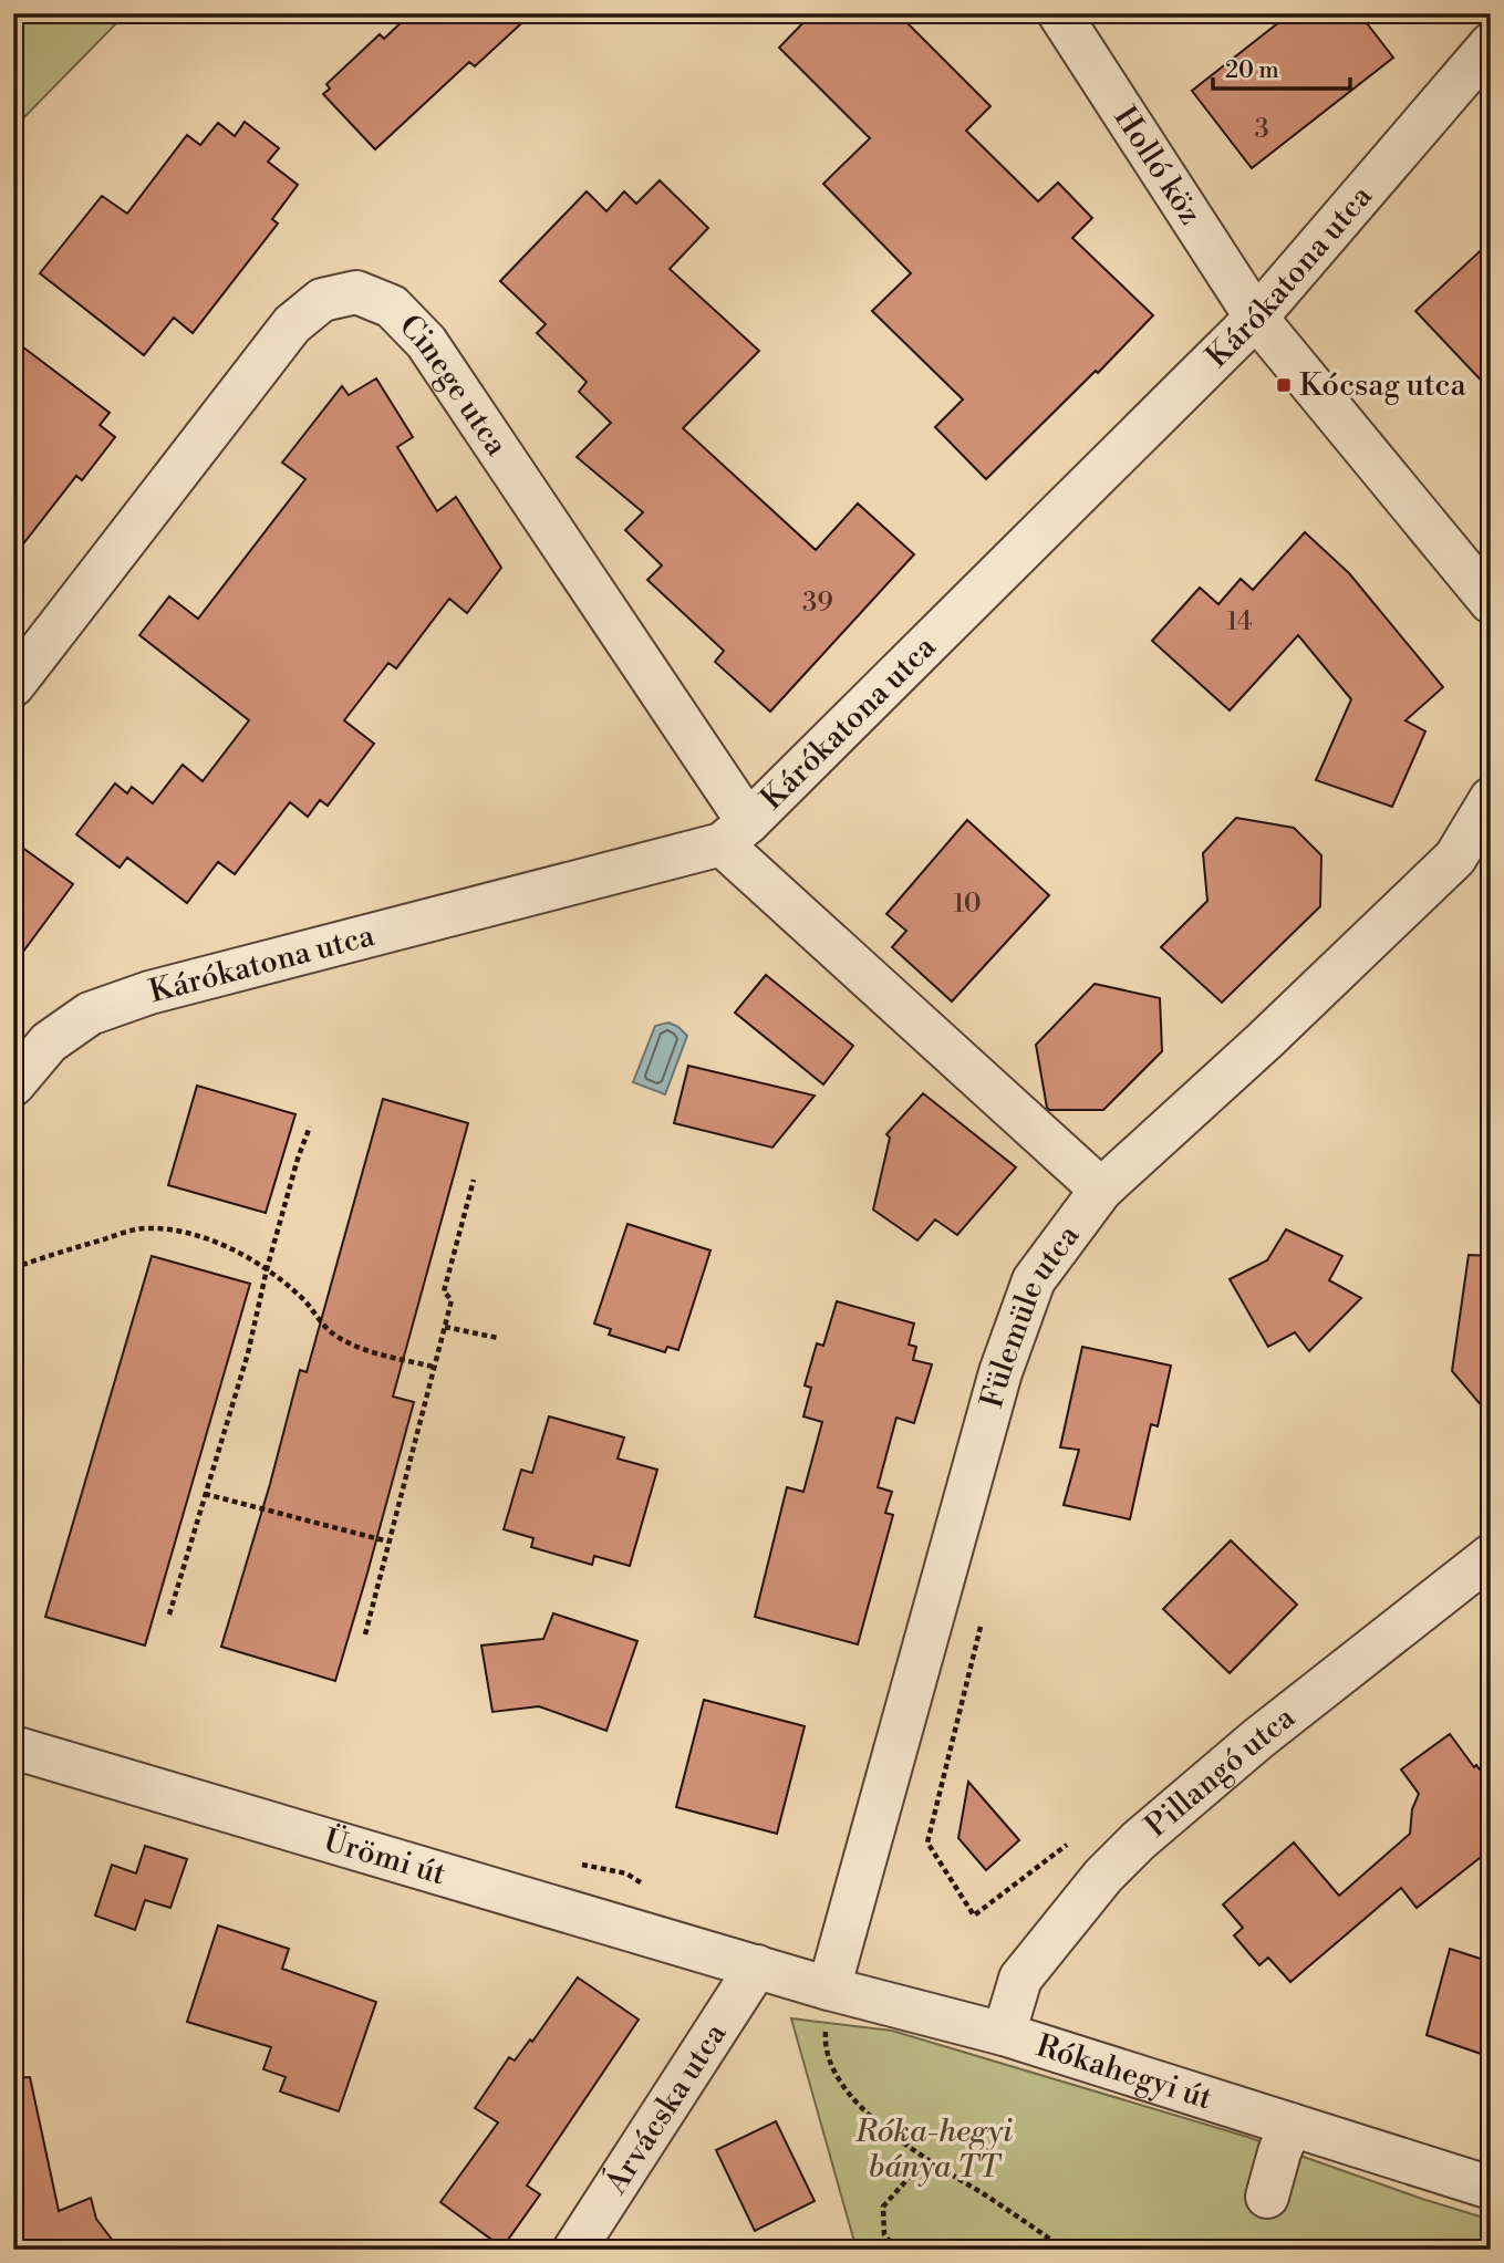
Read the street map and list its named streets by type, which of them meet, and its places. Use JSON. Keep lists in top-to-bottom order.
{
  "streets": {
    "street": [
      "Holló köz",
      "Kárókatona utca",
      "Cinege utca",
      "Fülemüle utca",
      "Pillangó utca",
      "Ürömi út",
      "Rókahegyi út",
      "Árvácska utca"
    ]
  },
  "crossings": [
    ["Holló köz", "Kárókatona utca"],
    ["Kárókatona utca", "Cinege utca"],
    ["Cinege utca", "Fülemüle utca"],
    ["Fülemüle utca", "Rókahegyi út"],
    ["Pillangó utca", "Rókahegyi út"],
    ["Ürömi út", "Rókahegyi út"],
    ["Ürömi út", "Árvácska utca"],
    ["Rókahegyi út", "Árvácska utca"]
  ],
  "parks": ["Róka-hegyi bánya TT"],
  "places": {
    "transit": ["Kócsag utca"]
  },
  "house_numbers": [
    "3",
    "39",
    "14",
    "10"
  ],
  "scale_bar": "20 m"
}
